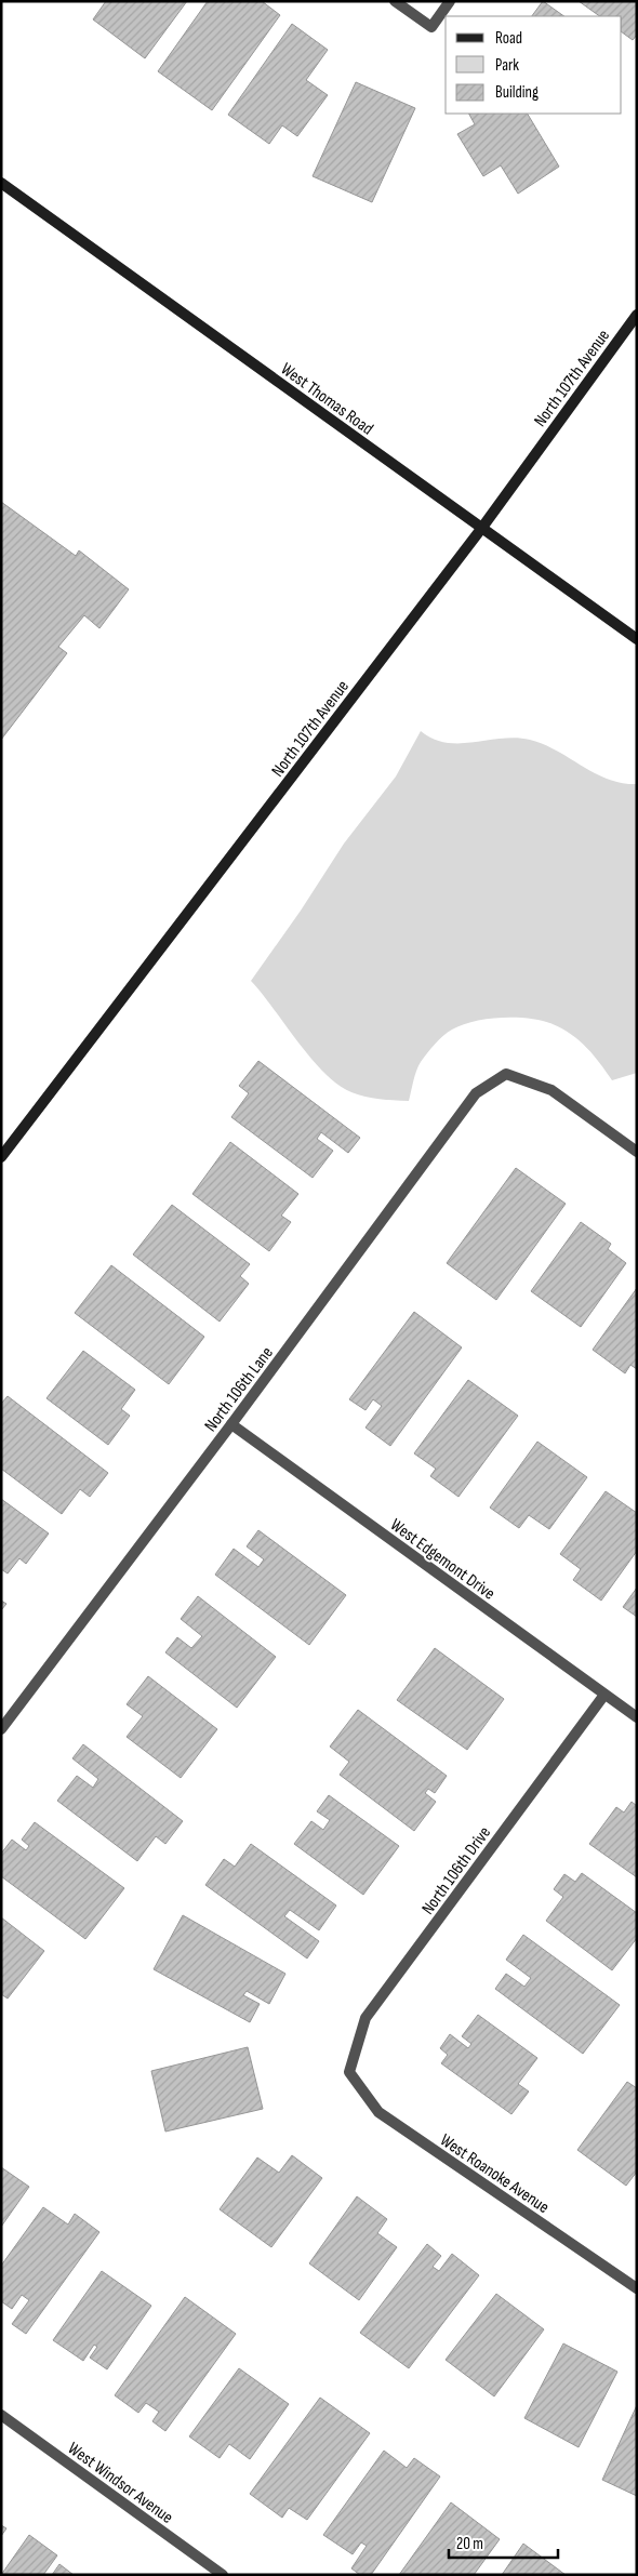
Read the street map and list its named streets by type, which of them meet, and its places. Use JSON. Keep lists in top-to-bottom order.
{
  "streets": {
    "main road": ["North 107th Avenue", "West Thomas Road"],
    "street": [
      "North 106th Lane",
      "West Edgemont Drive",
      "North 106th Drive",
      "West Roanoke Avenue",
      "West Windsor Avenue"
    ]
  },
  "crossings": [
    ["North 107th Avenue", "West Thomas Road"],
    ["North 106th Lane", "West Edgemont Drive"],
    ["West Edgemont Drive", "North 106th Drive"],
    ["North 106th Drive", "West Roanoke Avenue"]
  ],
  "legend": ["Road", "Park", "Building"],
  "scale_bar": "20 m"
}
